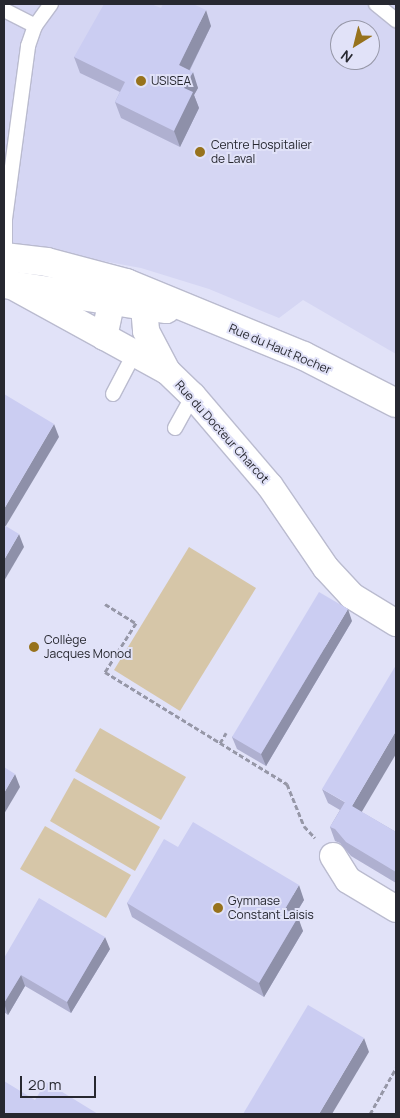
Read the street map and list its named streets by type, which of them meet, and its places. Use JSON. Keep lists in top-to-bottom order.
{
  "streets": {
    "street": ["Rue du Haut Rocher", "Rue du Docteur Charcot"]
  },
  "crossings": [
    ["Rue du Haut Rocher", "Rue du Docteur Charcot"]
  ],
  "places": [
    "USISEA",
    "Centre Hospitalier de Laval",
    "Collège Jacques Monod",
    "Gymnase Constant Laisis"
  ],
  "scale_bar": "20 m",
  "north": "bottom left"
}
